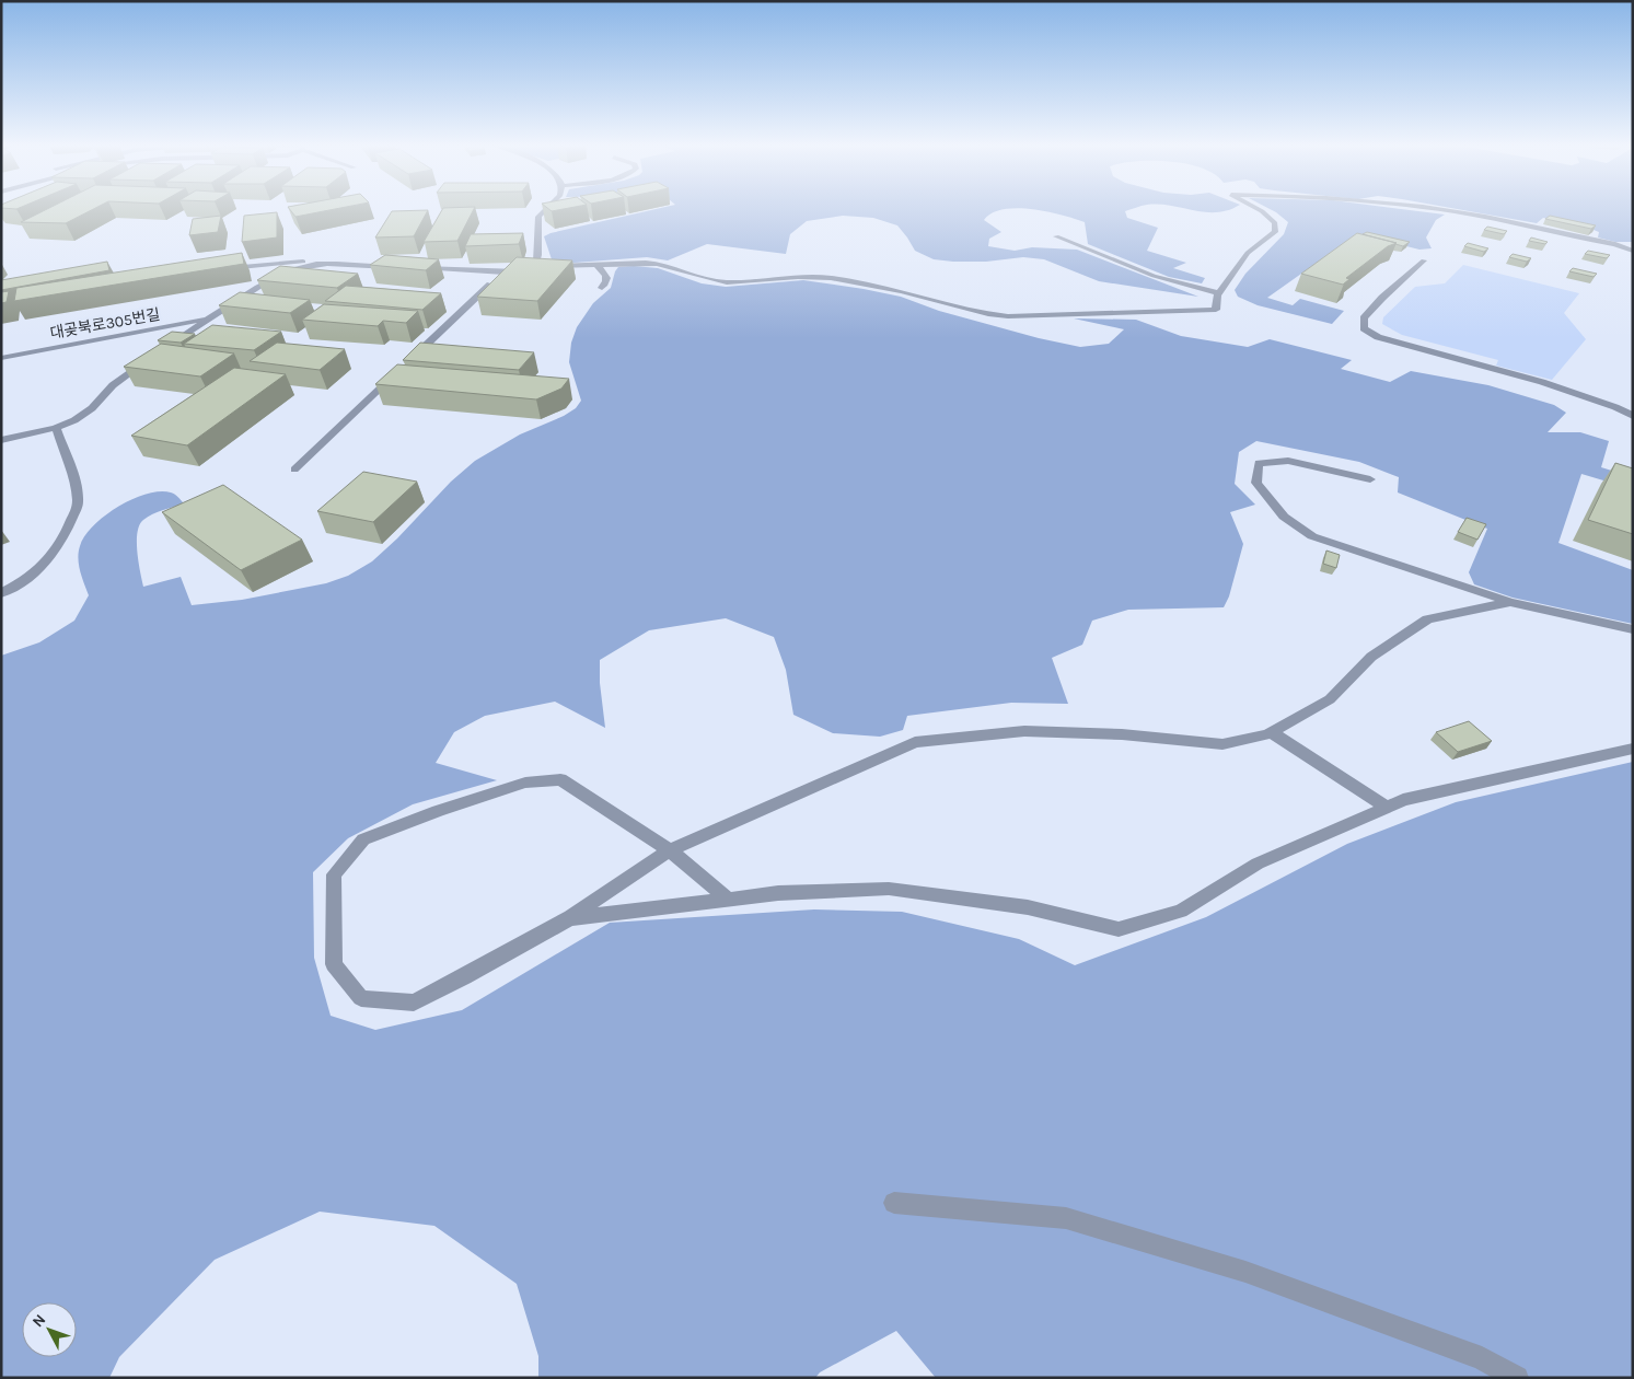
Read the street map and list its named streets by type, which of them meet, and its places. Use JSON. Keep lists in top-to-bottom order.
{
  "streets": {
    "street": ["대곶북로305번길"]
  },
  "north": "top left"
}
